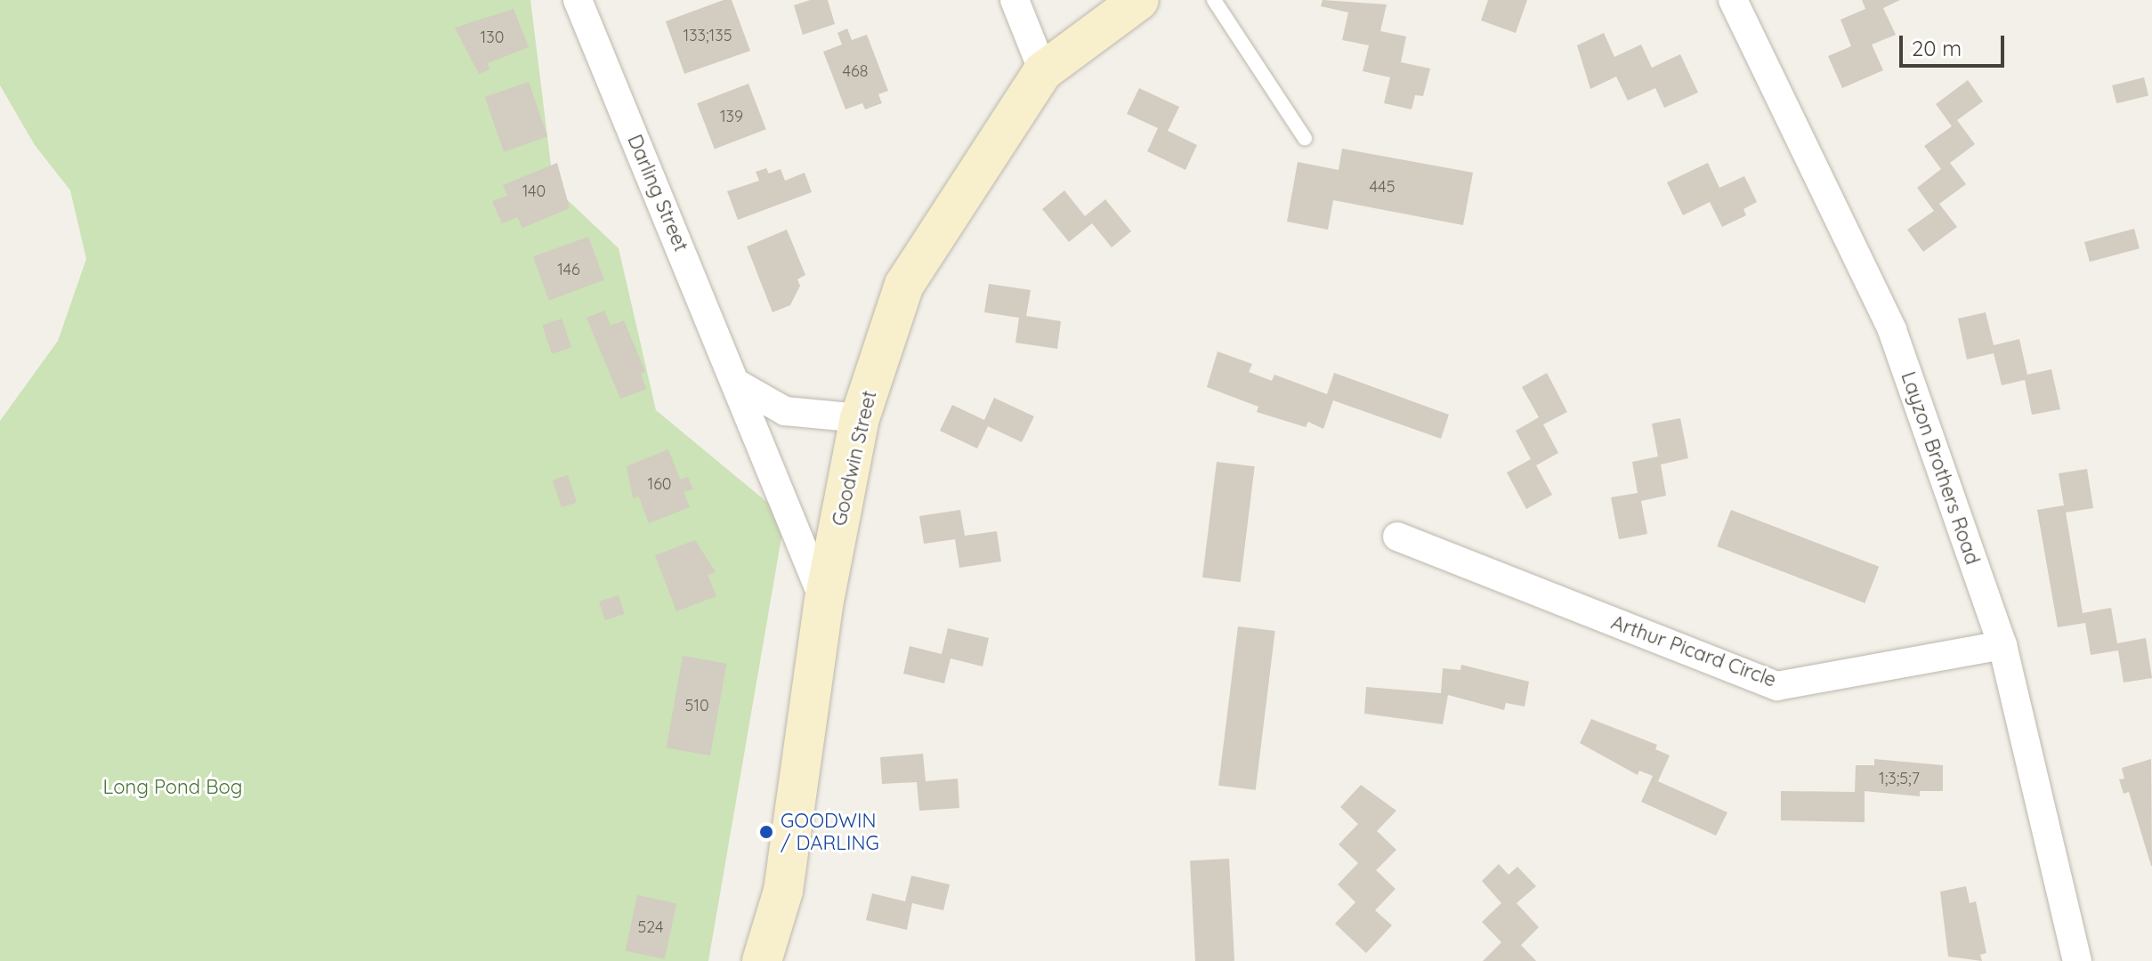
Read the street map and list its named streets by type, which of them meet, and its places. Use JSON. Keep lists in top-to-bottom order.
{
  "streets": {
    "main road": ["Goodwin Street"],
    "street": ["Darling Street", "Layzon Brothers Road", "Arthur Picard Circle"]
  },
  "crossings": [
    ["Darling Street", "Goodwin Street"],
    ["Layzon Brothers Road", "Arthur Picard Circle"]
  ],
  "parks": ["Long Pond Bog"],
  "places": ["GOODWIN / DARLING"],
  "house_numbers": [
    "133;135",
    "130",
    "468",
    "139",
    "445",
    "140",
    "146",
    "160",
    "510",
    "1;3;5;7",
    "524"
  ],
  "scale_bar": "20 m"
}
